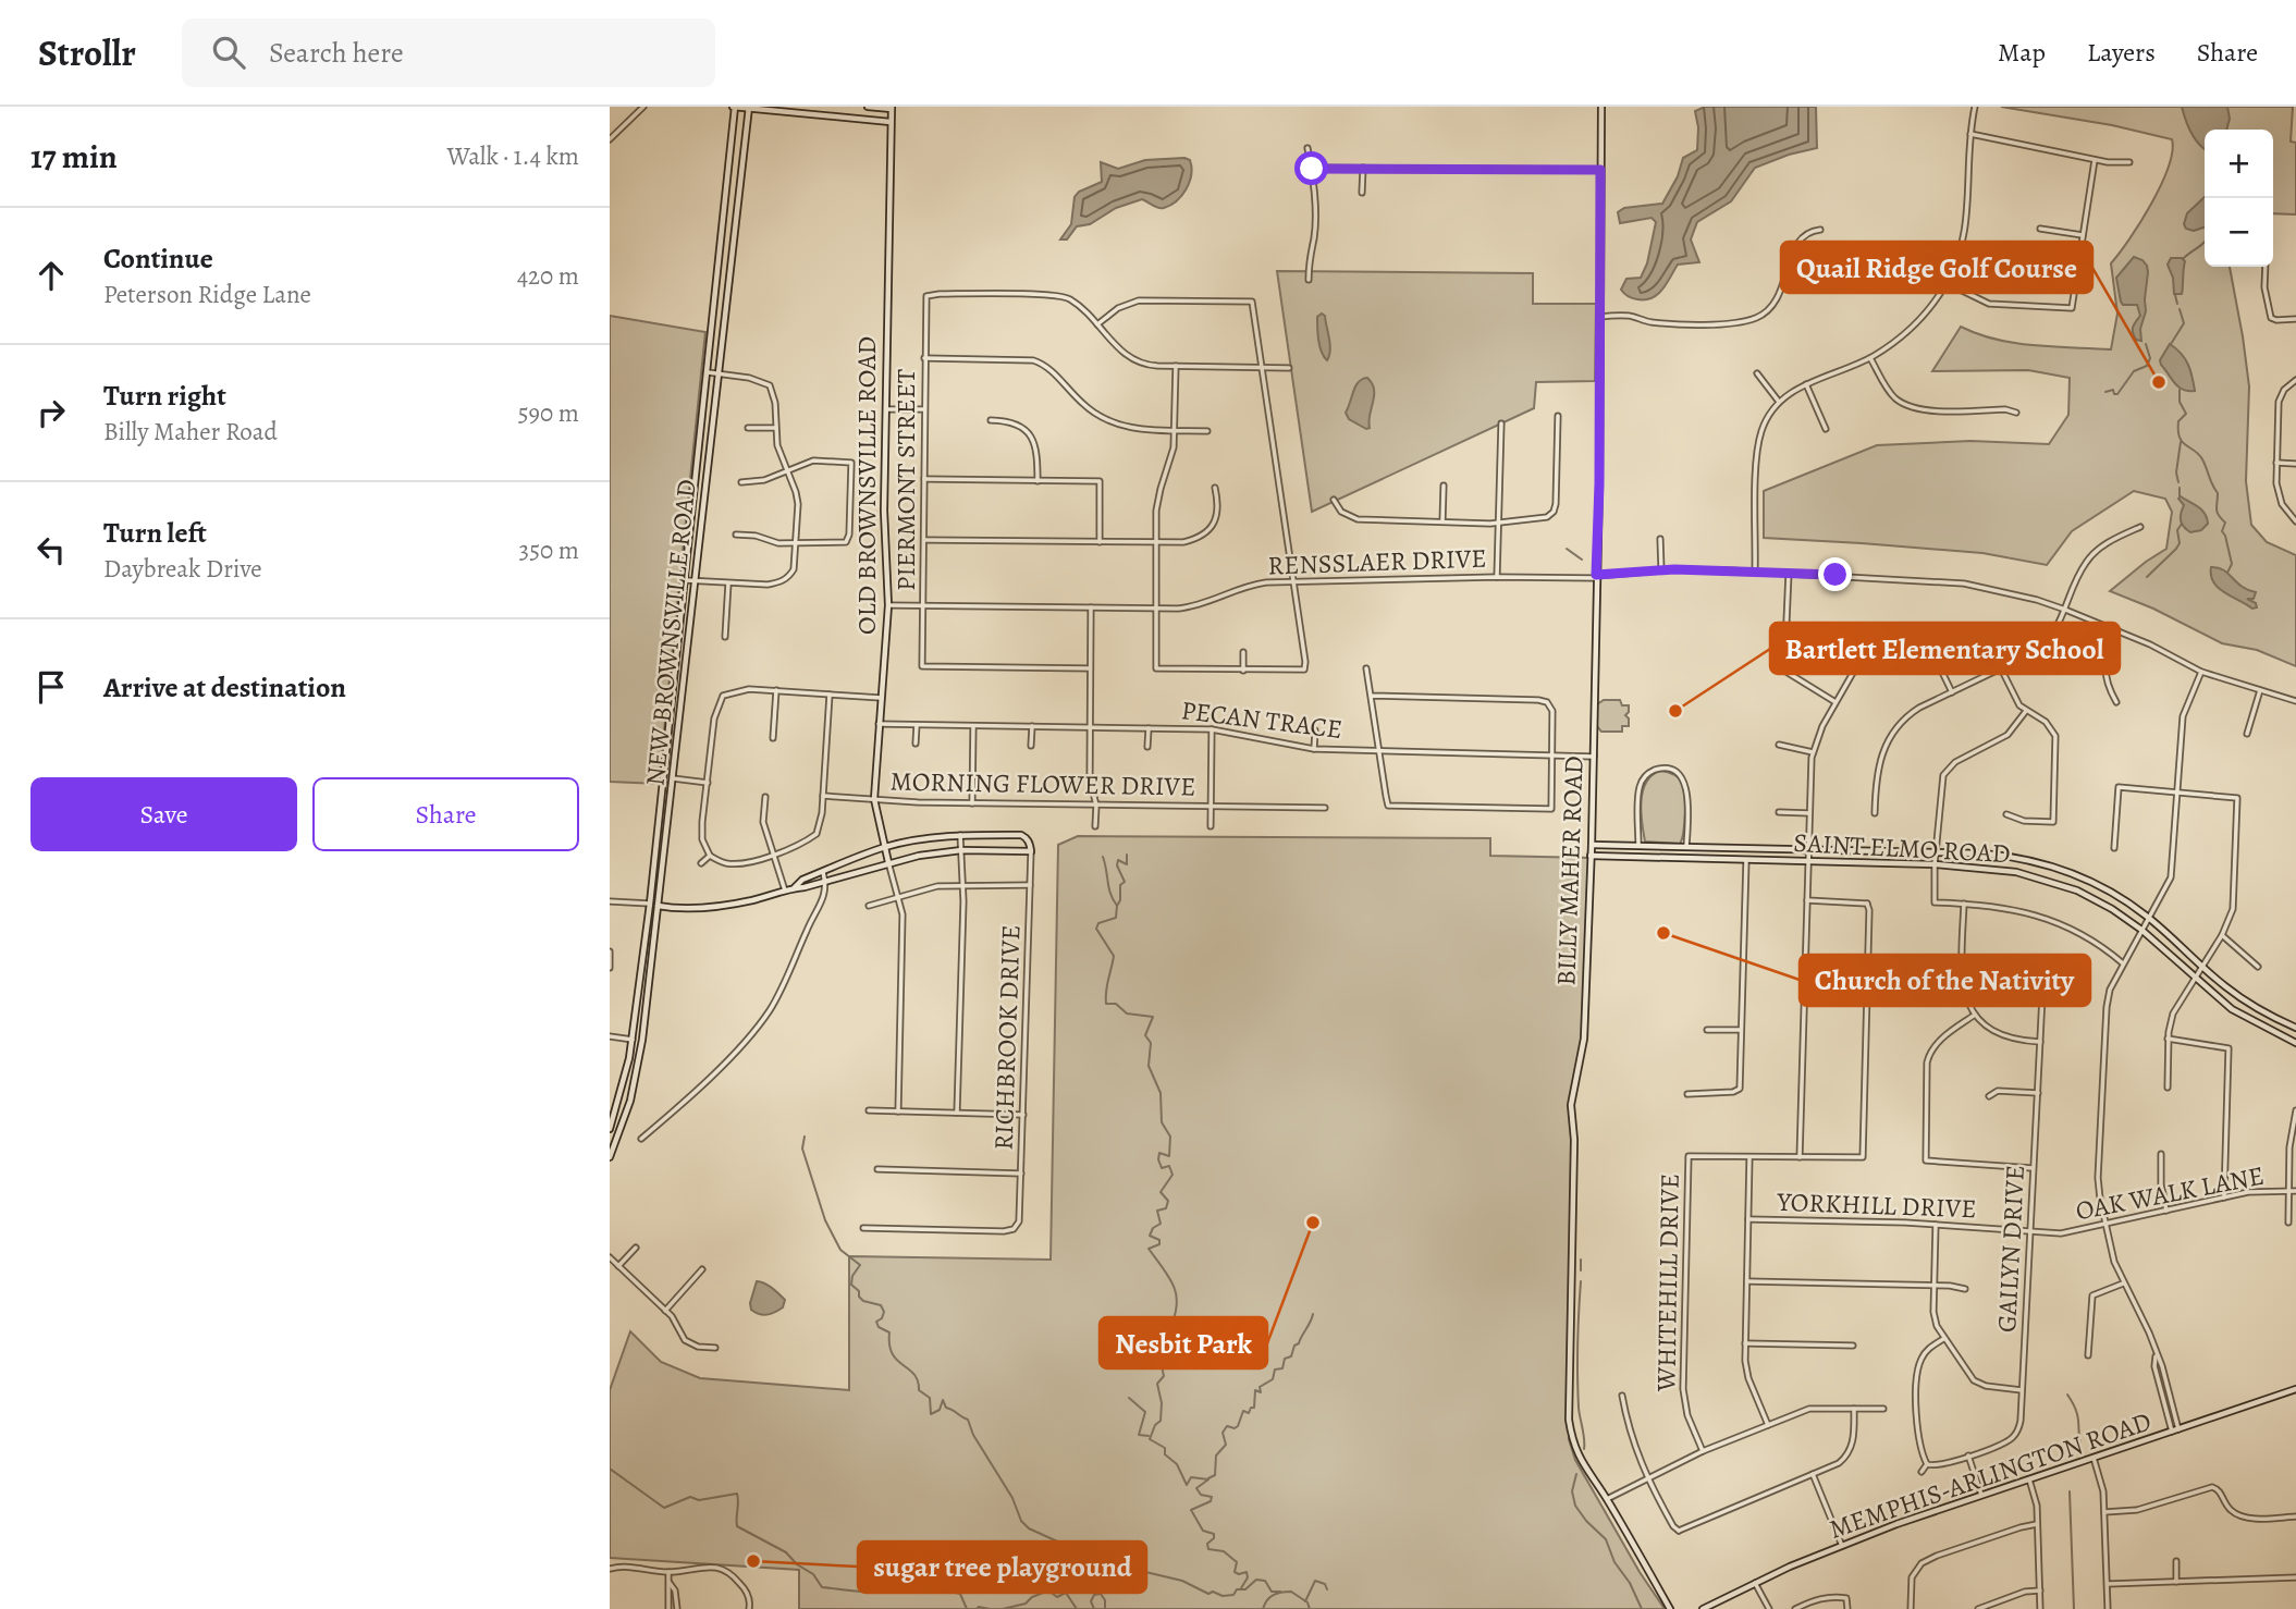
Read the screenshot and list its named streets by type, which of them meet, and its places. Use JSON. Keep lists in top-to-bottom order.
{
  "streets": {
    "main road": [
      "OLD BROWNSVILLE ROAD",
      "NEW BROWNSVILLE ROAD",
      "SAINT ELMO ROAD",
      "BILLY MAHER ROAD",
      "MEMPHIS-ARLINGTON ROAD"
    ],
    "street": [
      "PIERMONT STREET",
      "RENSSLAER DRIVE",
      "PECAN TRACE",
      "MORNING FLOWER DRIVE",
      "RICHBROOK DRIVE",
      "OAK WALK LANE",
      "YORKHILL DRIVE",
      "GAILYN DRIVE",
      "WHITEHILL DRIVE"
    ]
  },
  "crossings": [
    ["PIERMONT STREET", "RENSSLAER DRIVE"],
    ["OLD BROWNSVILLE ROAD", "RENSSLAER DRIVE"],
    ["OLD BROWNSVILLE ROAD", "PECAN TRACE"],
    ["OLD BROWNSVILLE ROAD", "MORNING FLOWER DRIVE"],
    ["RENSSLAER DRIVE", "BILLY MAHER ROAD"],
    ["PECAN TRACE", "BILLY MAHER ROAD"],
    ["SAINT ELMO ROAD", "BILLY MAHER ROAD"],
    ["OAK WALK LANE", "YORKHILL DRIVE"],
    ["YORKHILL DRIVE", "GAILYN DRIVE"]
  ],
  "places": [
    "Quail Ridge Golf Course",
    "Bartlett Elementary School",
    "Church of the Nativity",
    "Nesbit Park",
    "sugar tree playground"
  ],
  "page": {
    "header": "Strollr",
    "search": "Search here",
    "nav": ["Map", "Layers", "Share"],
    "heading": ["17 min", "Walk · 1.4 km"],
    "map_buttons": ["+", "−"],
    "list": [
      ["Continue", "Peterson Ridge Lane", "420 m"],
      ["Turn right", "Billy Maher Road", "590 m"],
      ["Turn left", "Daybreak Drive", "350 m"],
      "Arrive at destination"
    ],
    "buttons": ["Save", "Share"]
  }
}
